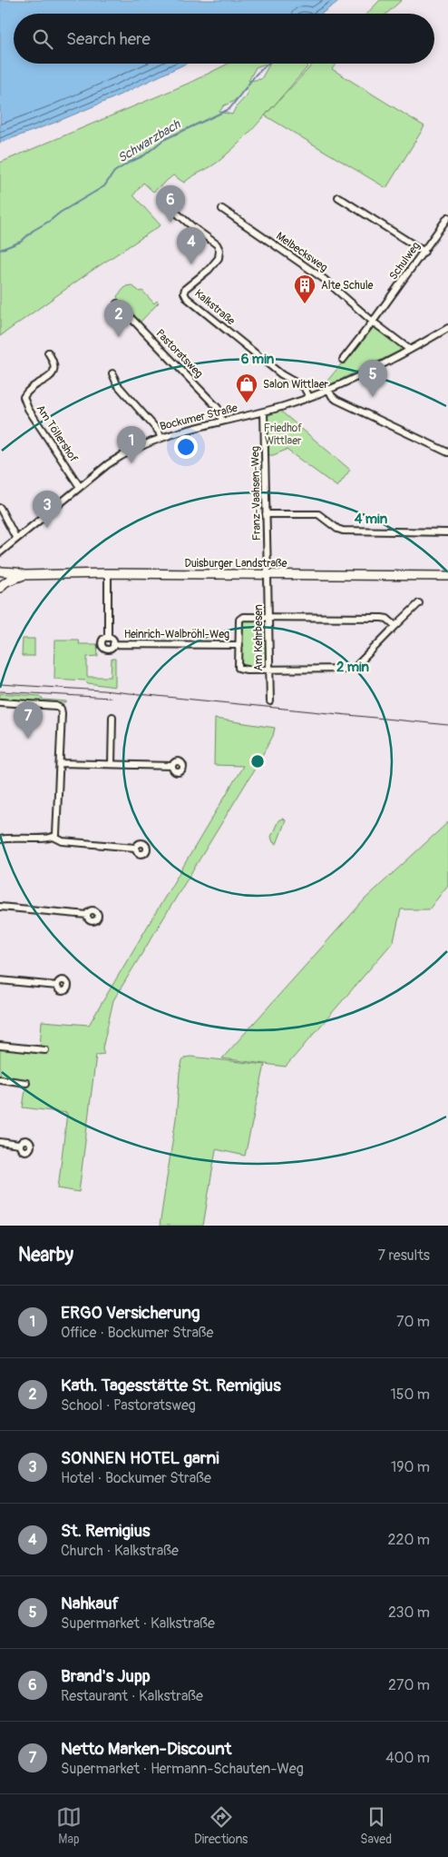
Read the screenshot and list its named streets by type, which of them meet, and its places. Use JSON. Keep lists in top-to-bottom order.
{
  "streets": {
    "main road": ["Duisburger Landstraße"],
    "street": [
      "Melbecksweg",
      "Schulweg",
      "Kalkstraße",
      "Pastoratsweg",
      "Bockumer Straße",
      "Am Töllershof",
      "Franz-Vaahsen-Weg",
      "Heinrich-Walbröhl-Weg",
      "Am Kehrbesen"
    ]
  },
  "crossings": [
    ["Melbecksweg", "Schulweg"],
    ["Melbecksweg", "Bockumer Straße"],
    ["Kalkstraße", "Bockumer Straße"],
    ["Pastoratsweg", "Bockumer Straße"],
    ["Bockumer Straße", "Am Töllershof"],
    ["Bockumer Straße", "Franz-Vaahsen-Weg"],
    ["Franz-Vaahsen-Weg", "Duisburger Landstraße"],
    ["Franz-Vaahsen-Weg", "Am Kehrbesen"],
    ["Duisburger Landstraße", "Heinrich-Walbröhl-Weg"],
    ["Duisburger Landstraße", "Am Kehrbesen"],
    ["Heinrich-Walbröhl-Weg", "Am Kehrbesen"]
  ],
  "water": ["Schwarzbach"],
  "parks": ["Friedhof Wittlaer"],
  "places": {
    "building": ["Alte Schule"],
    "shop": ["Salon Wittlaer"]
  },
  "page": {
    "search": "Search here",
    "pins": [
      "6",
      "4",
      "2",
      "5",
      "1",
      "3",
      "7"
    ],
    "heading": ["Nearby", "7 results"],
    "list": [
      {
        "mark": "1",
        "name": "ERGO Versicherung",
        "note": "Office · Bockumer Straße",
        "value": "70 m"
      },
      {
        "mark": "2",
        "name": "Kath. Tagesstätte St. Remigius",
        "note": "School · Pastoratsweg",
        "value": "150 m"
      },
      {
        "mark": "3",
        "name": "SONNEN HOTEL garni",
        "note": "Hotel · Bockumer Straße",
        "value": "190 m"
      },
      {
        "mark": "4",
        "name": "St. Remigius",
        "note": "Church · Kalkstraße",
        "value": "220 m"
      },
      {
        "mark": "5",
        "name": "Nahkauf",
        "note": "Supermarket · Kalkstraße",
        "value": "230 m"
      },
      {
        "mark": "6",
        "name": "Brand's Jupp",
        "note": "Restaurant · Kalkstraße",
        "value": "270 m"
      },
      {
        "mark": "7",
        "name": "Netto Marken-Discount",
        "note": "Supermarket · Hermann-Schauten-Weg",
        "value": "400 m"
      }
    ],
    "nav": ["Map", "Directions", "Saved"]
  },
  "rings": ["6 min", "4 min", "2 min"]
}
